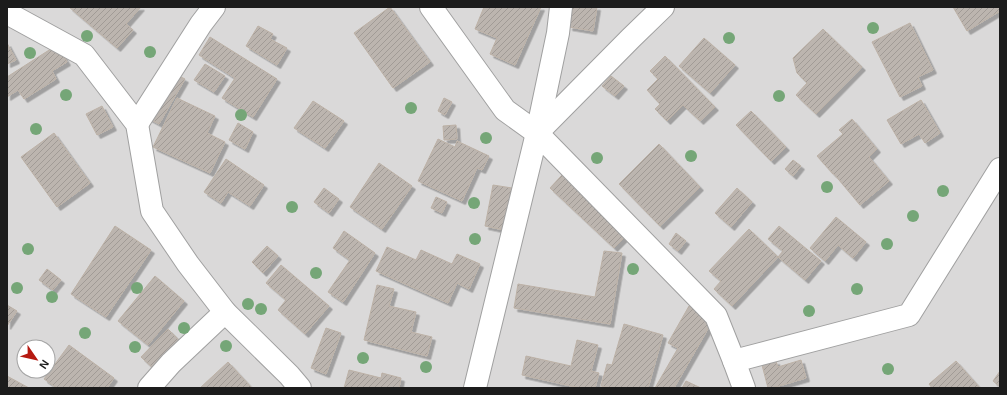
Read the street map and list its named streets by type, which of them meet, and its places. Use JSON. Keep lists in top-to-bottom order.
{
  "north": "bottom right"
}
